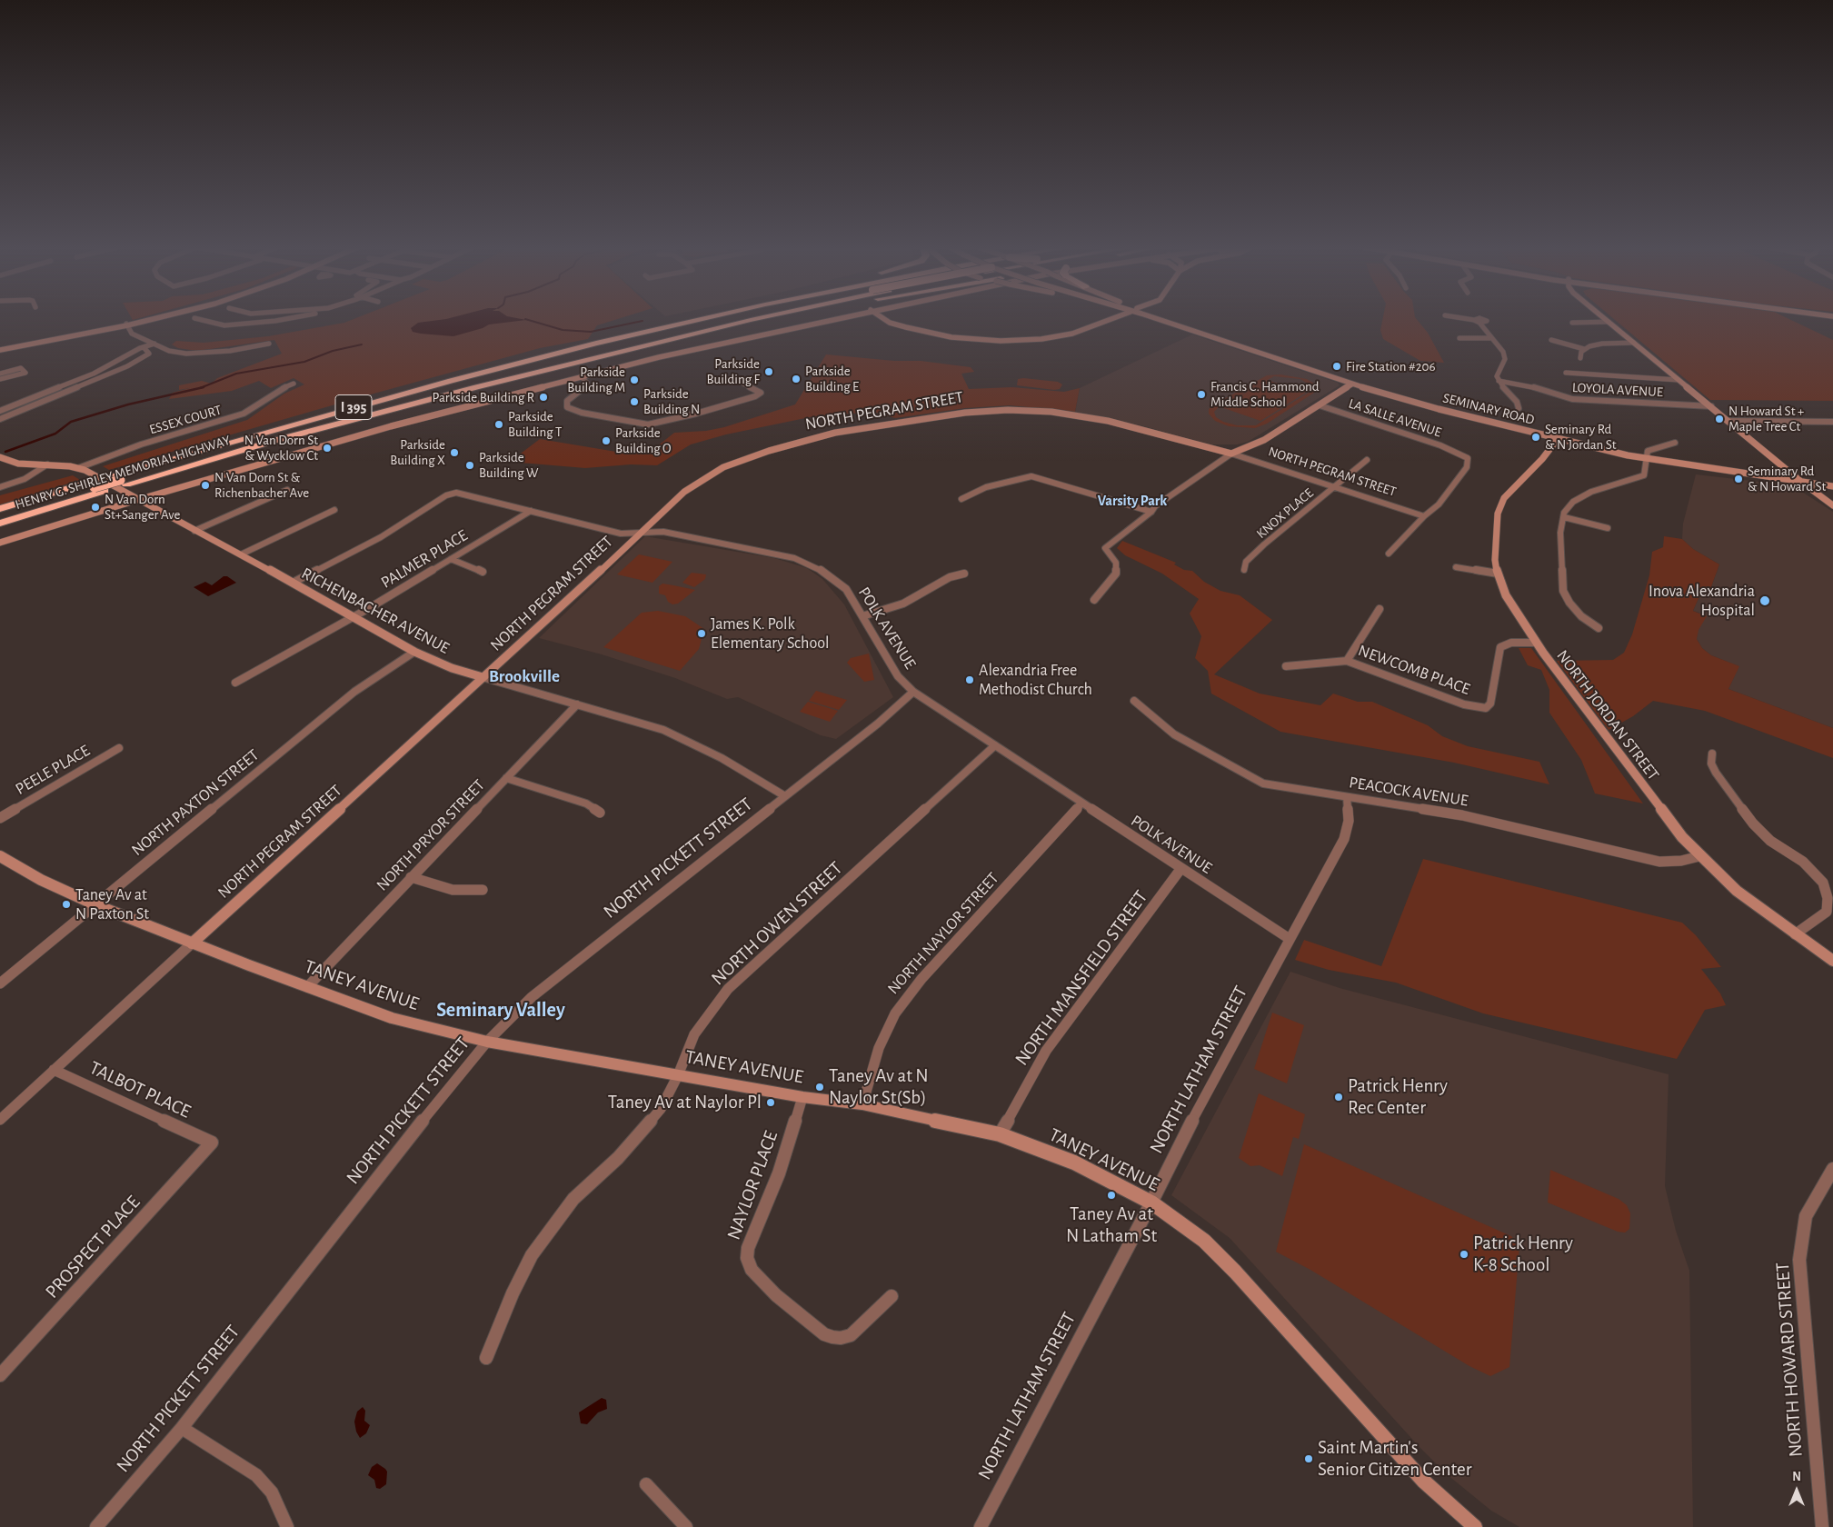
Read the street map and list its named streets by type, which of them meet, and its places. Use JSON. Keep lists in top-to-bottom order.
{
  "streets": {
    "highway": ["I 395", "HENRY G. SHIRLEY MEMORIAL HIGHWAY"],
    "main road": [
      "SEMINARY ROAD",
      "NORTH PEGRAM STREET",
      "RICHENBACHER AVENUE",
      "NORTH JORDAN STREET",
      "TANEY AVENUE"
    ],
    "street": [
      "LOYOLA AVENUE",
      "LA SALLE AVENUE",
      "ESSEX COURT",
      "KNOX PLACE",
      "PALMER PLACE",
      "POLK AVENUE",
      "NEWCOMB PLACE",
      "PEELE PLACE",
      "PEACOCK AVENUE",
      "NORTH PAXTON STREET",
      "NORTH PRYOR STREET",
      "NORTH PICKETT STREET",
      "NORTH OWEN STREET",
      "NORTH NAYLOR STREET",
      "NORTH MANSFIELD STREET",
      "NORTH LATHAM STREET",
      "TALBOT PLACE",
      "NAYLOR PLACE",
      "PROSPECT PLACE",
      "NORTH HOWARD STREET"
    ]
  },
  "crossings": [
    ["SEMINARY ROAD", "NORTH JORDAN STREET"],
    ["NORTH PEGRAM STREET", "KNOX PLACE"],
    ["NORTH PEGRAM STREET", "RICHENBACHER AVENUE"],
    ["NORTH PEGRAM STREET", "POLK AVENUE"],
    ["NORTH PEGRAM STREET", "TANEY AVENUE"],
    ["NORTH PEGRAM STREET", "TALBOT PLACE"],
    ["ESSEX COURT", "RICHENBACHER AVENUE"],
    ["PALMER PLACE", "RICHENBACHER AVENUE"],
    ["PALMER PLACE", "POLK AVENUE"],
    ["RICHENBACHER AVENUE", "POLK AVENUE"],
    ["RICHENBACHER AVENUE", "NORTH PAXTON STREET"],
    ["RICHENBACHER AVENUE", "NORTH PRYOR STREET"],
    ["RICHENBACHER AVENUE", "NORTH PICKETT STREET"],
    ["POLK AVENUE", "NORTH PICKETT STREET"],
    ["POLK AVENUE", "NORTH OWEN STREET"],
    ["POLK AVENUE", "NORTH NAYLOR STREET"],
    ["POLK AVENUE", "NORTH MANSFIELD STREET"],
    ["POLK AVENUE", "NORTH LATHAM STREET"],
    ["NEWCOMB PLACE", "NORTH JORDAN STREET"],
    ["NORTH JORDAN STREET", "PEACOCK AVENUE"],
    ["PEACOCK AVENUE", "NORTH LATHAM STREET"],
    ["NORTH PAXTON STREET", "TANEY AVENUE"],
    ["NORTH PRYOR STREET", "TANEY AVENUE"],
    ["NORTH PICKETT STREET", "TANEY AVENUE"],
    ["NORTH OWEN STREET", "TANEY AVENUE"],
    ["NORTH NAYLOR STREET", "TANEY AVENUE"],
    ["NORTH MANSFIELD STREET", "TANEY AVENUE"],
    ["TANEY AVENUE", "NORTH LATHAM STREET"],
    ["TANEY AVENUE", "NAYLOR PLACE"],
    ["TALBOT PLACE", "PROSPECT PLACE"]
  ],
  "districts": ["Varsity Park", "Brookville", "Seminary Valley"],
  "places": [
    "Fire Station #206",
    "Parkside Building F",
    "Parkside Building E",
    "Parkside Building M",
    "Francis C. Hammond Middle School",
    "Parkside Building R",
    "Parkside Building N",
    "N Howard St + Maple Tree Ct",
    "Parkside Building T",
    "Seminary Rd & N Jordan St",
    "Parkside Building O",
    "N Van Dorn St & Wycklow Ct",
    "Parkside Building X",
    "Parkside Building W",
    "Seminary Rd & N Howard St",
    "N Van Dorn St & Richenbacher Ave",
    "N Van Dorn St+Sanger Ave",
    "Inova Alexandria Hospital",
    "James K. Polk Elementary School",
    "Alexandria Free Methodist Church",
    "Taney Av at N Paxton St",
    "Taney Av at N Naylor St(Sb)",
    "Patrick Henry Rec Center",
    "Taney Av at Naylor Pl",
    "Taney Av at N Latham St",
    "Patrick Henry K-8 School",
    "Saint Martin's Senior Citizen Center"
  ],
  "north": "top"
}
